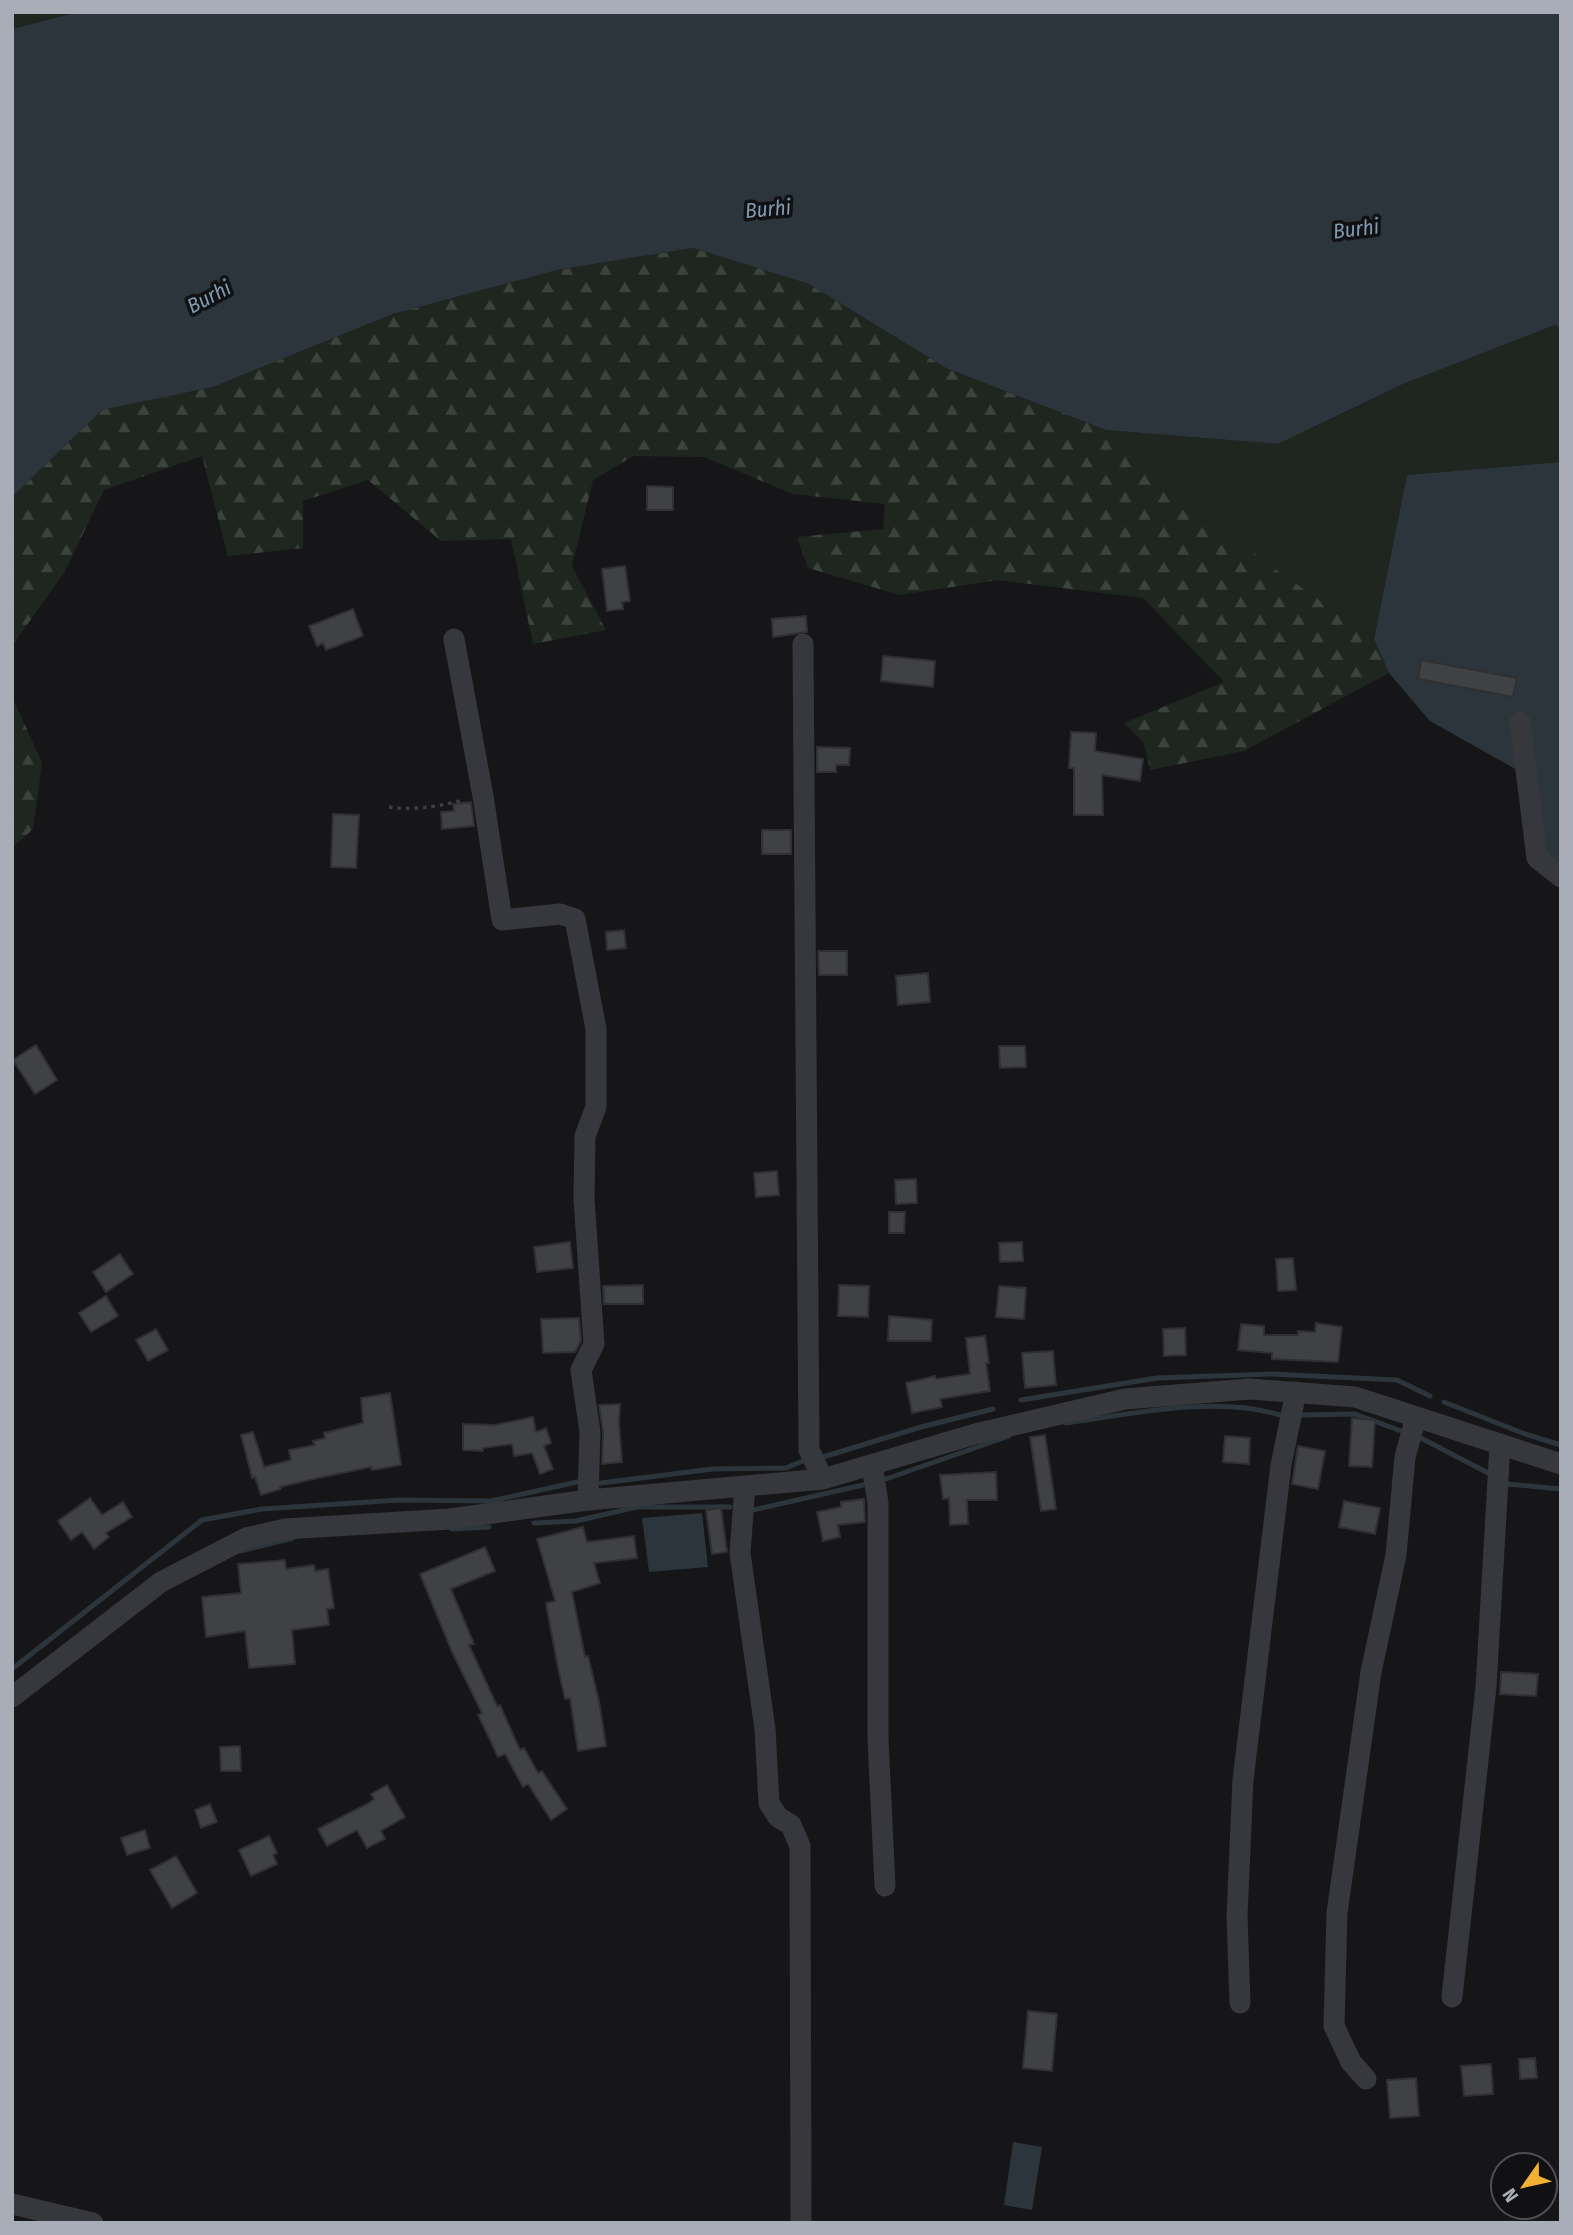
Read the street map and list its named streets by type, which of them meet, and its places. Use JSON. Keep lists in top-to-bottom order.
{
  "water": ["Burhi"],
  "north": "bottom left"
}
